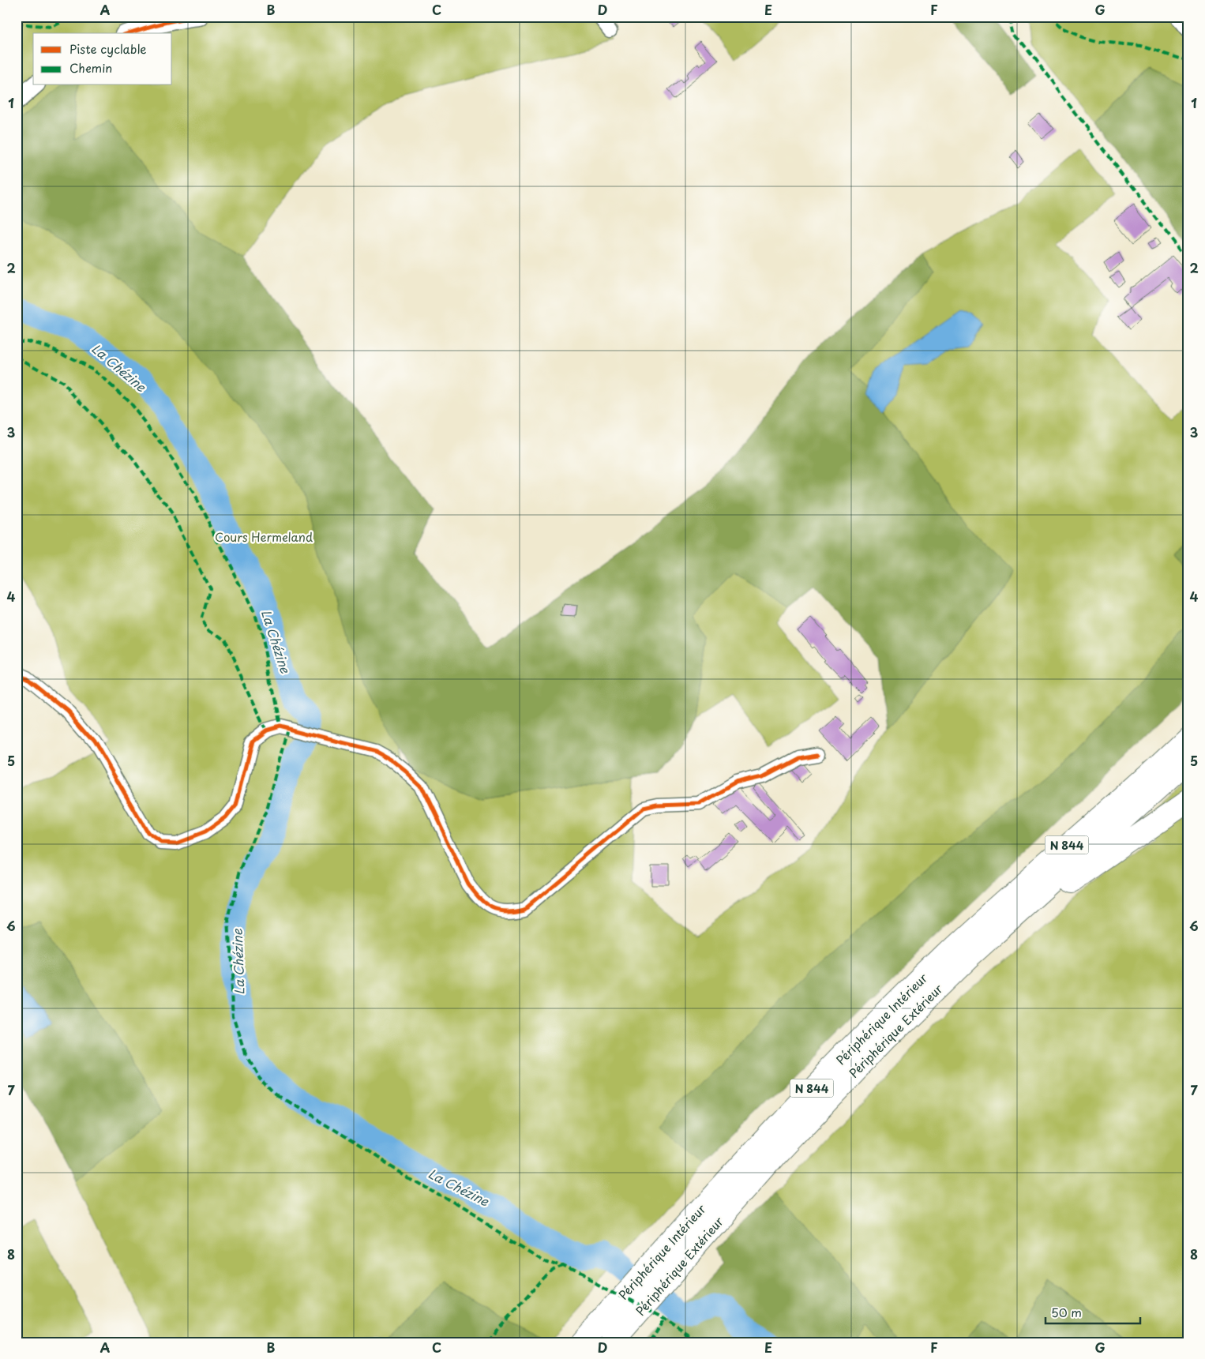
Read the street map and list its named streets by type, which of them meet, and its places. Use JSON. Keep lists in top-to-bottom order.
{
  "streets": {
    "highway": ["N 844", "Périphérique Intérieur", "Périphérique Extérieur"]
  },
  "water": ["La Chézine"],
  "parks": ["Cours Hermeland"],
  "legend": ["Piste cyclable", "Chemin"],
  "scale_bar": "50 m",
  "grid": {
    "columns": [
      "A",
      "B",
      "C",
      "D",
      "E",
      "F",
      "G"
    ],
    "rows": [
      "1",
      "2",
      "3",
      "4",
      "5",
      "6",
      "7",
      "8"
    ]
  }
}
